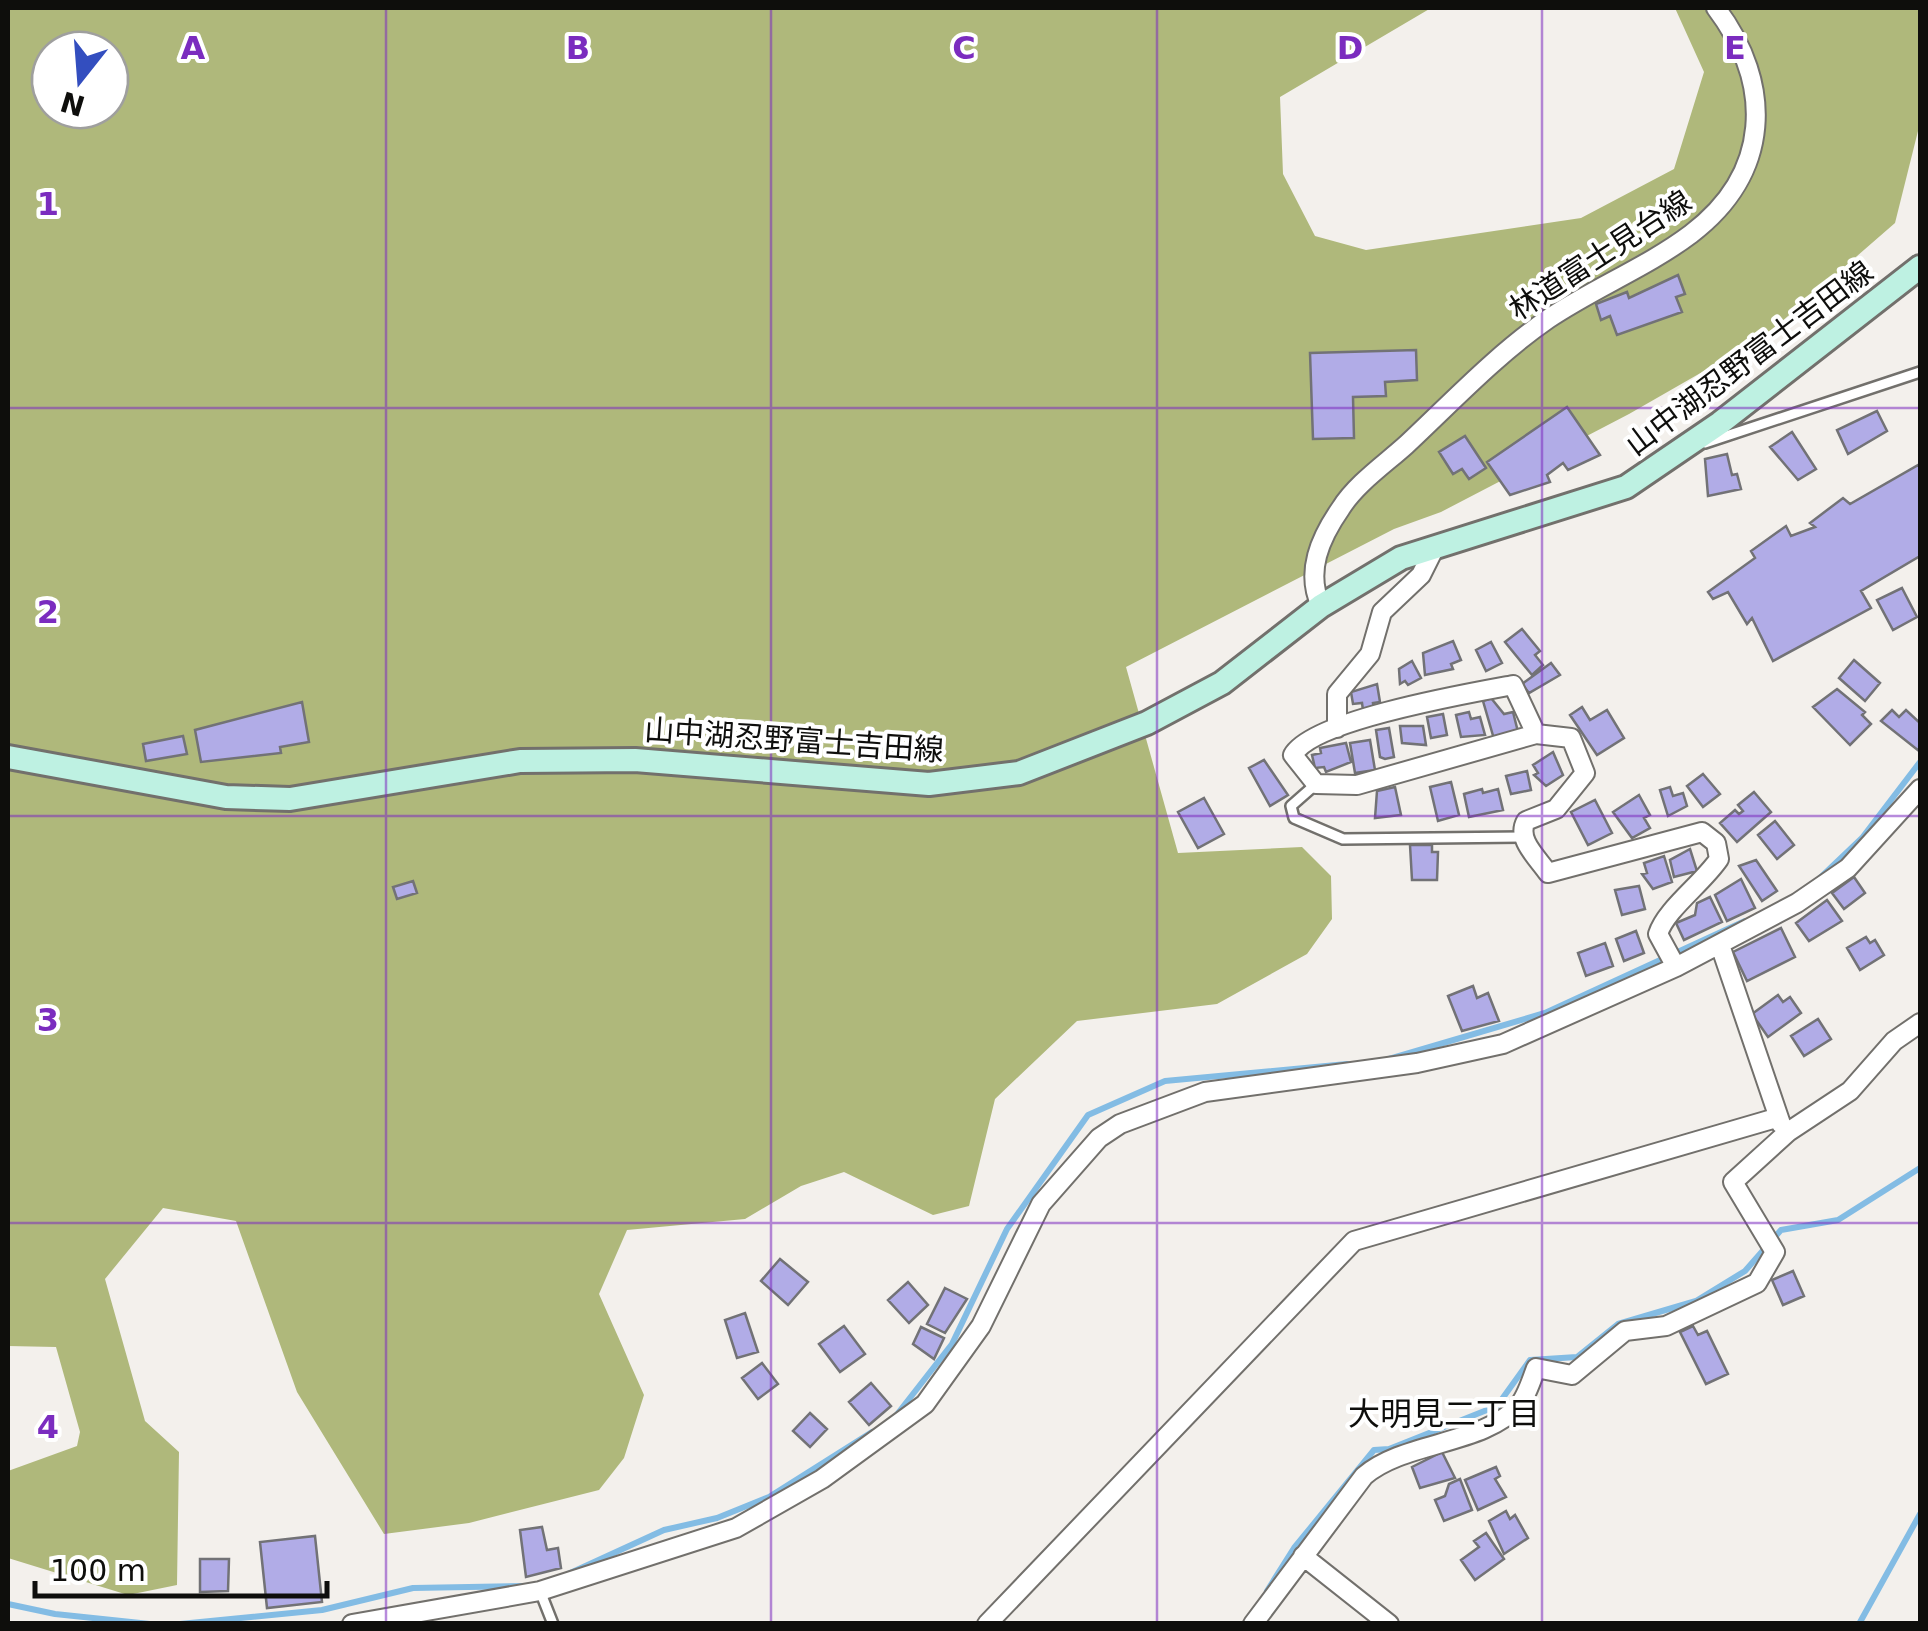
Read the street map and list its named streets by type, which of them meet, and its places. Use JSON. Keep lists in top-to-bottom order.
{
  "streets": {
    "main road": ["山中湖忍野富士吉田線"],
    "street": ["林道富士見台線"]
  },
  "crossings": [
    ["林道富士見台線", "山中湖忍野富士吉田線"]
  ],
  "districts": ["大明見二丁目"],
  "scale_bar": "100 m",
  "north": "bottom",
  "grid": {
    "columns": [
      "A",
      "B",
      "C",
      "D",
      "E"
    ],
    "rows": [
      "1",
      "2",
      "3",
      "4"
    ]
  }
}
